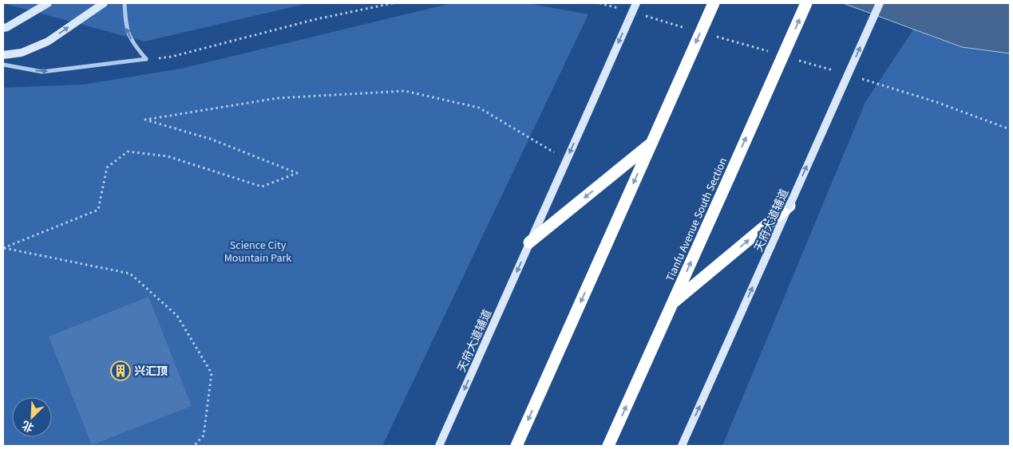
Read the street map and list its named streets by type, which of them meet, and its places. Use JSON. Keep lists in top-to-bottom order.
{
  "streets": {
    "highway": ["Tianfu Avenue South Section"],
    "street": ["天府大道辅道"]
  },
  "parks": ["Science City Mountain Park"],
  "places": {
    "building": ["兴汇顶"]
  },
  "north": "bottom left"
}
